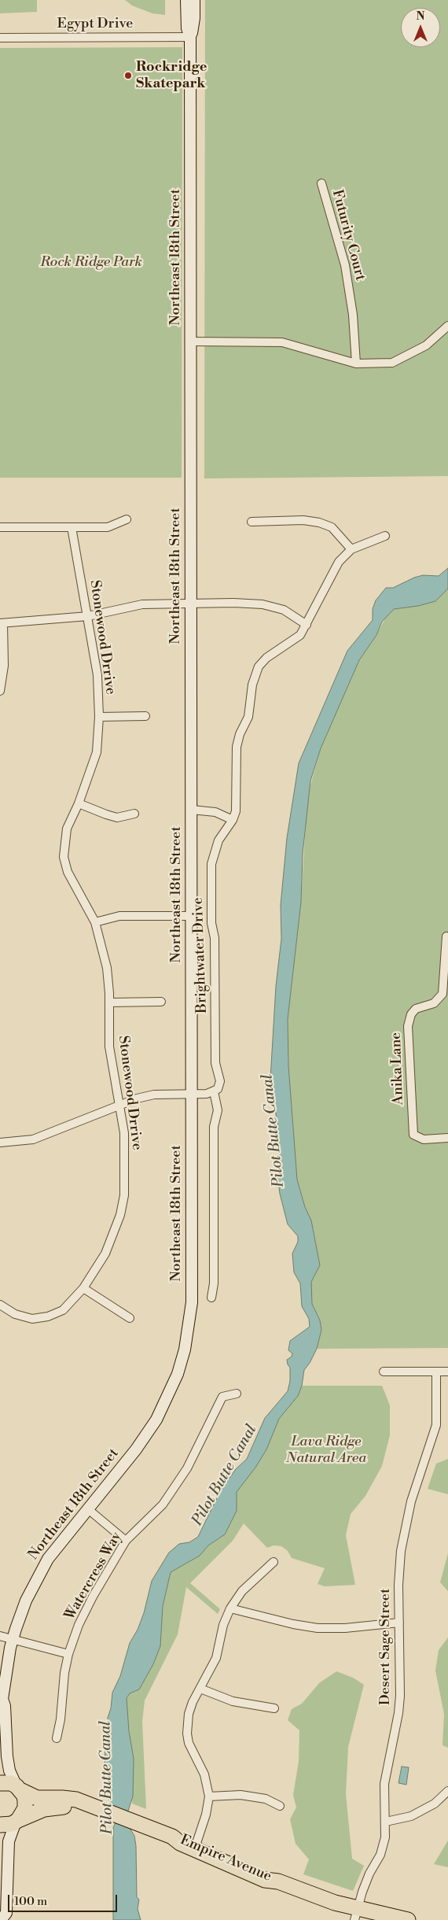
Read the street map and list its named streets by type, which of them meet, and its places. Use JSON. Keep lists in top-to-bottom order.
{
  "streets": {
    "highway": ["Empire Avenue"],
    "main road": ["Northeast 18th Street"],
    "street": [
      "Egypt Drive",
      "Futurity Court",
      "Stonewood Drrive",
      "Brightwater Drive",
      "Anika Lane",
      "Watercress Way",
      "Desert Sage Street"
    ]
  },
  "crossings": [
    ["Egypt Drive", "Northeast 18th Street"],
    ["Northeast 18th Street", "Empire Avenue"],
    ["Desert Sage Street", "Empire Avenue"]
  ],
  "water": ["Pilot Butte Canal"],
  "parks": ["Rock Ridge Park", "Lava Ridge Natural Area"],
  "places": ["Rockridge Skatepark"],
  "scale_bar": "100 m",
  "north": "top"
}
